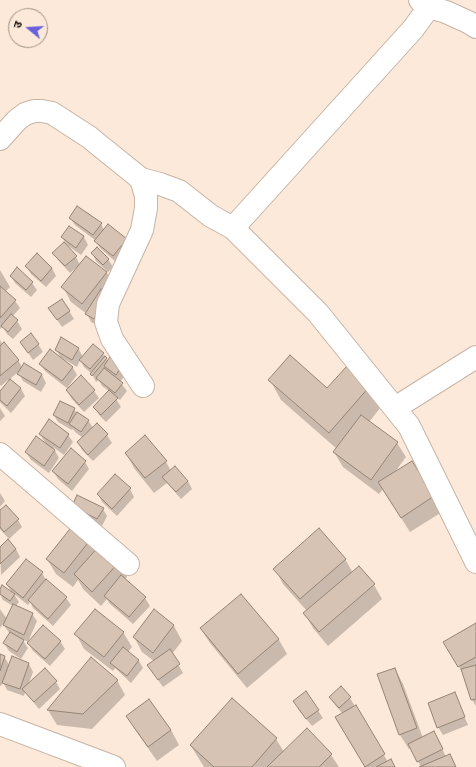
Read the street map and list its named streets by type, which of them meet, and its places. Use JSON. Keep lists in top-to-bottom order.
{
  "north": "left"
}
